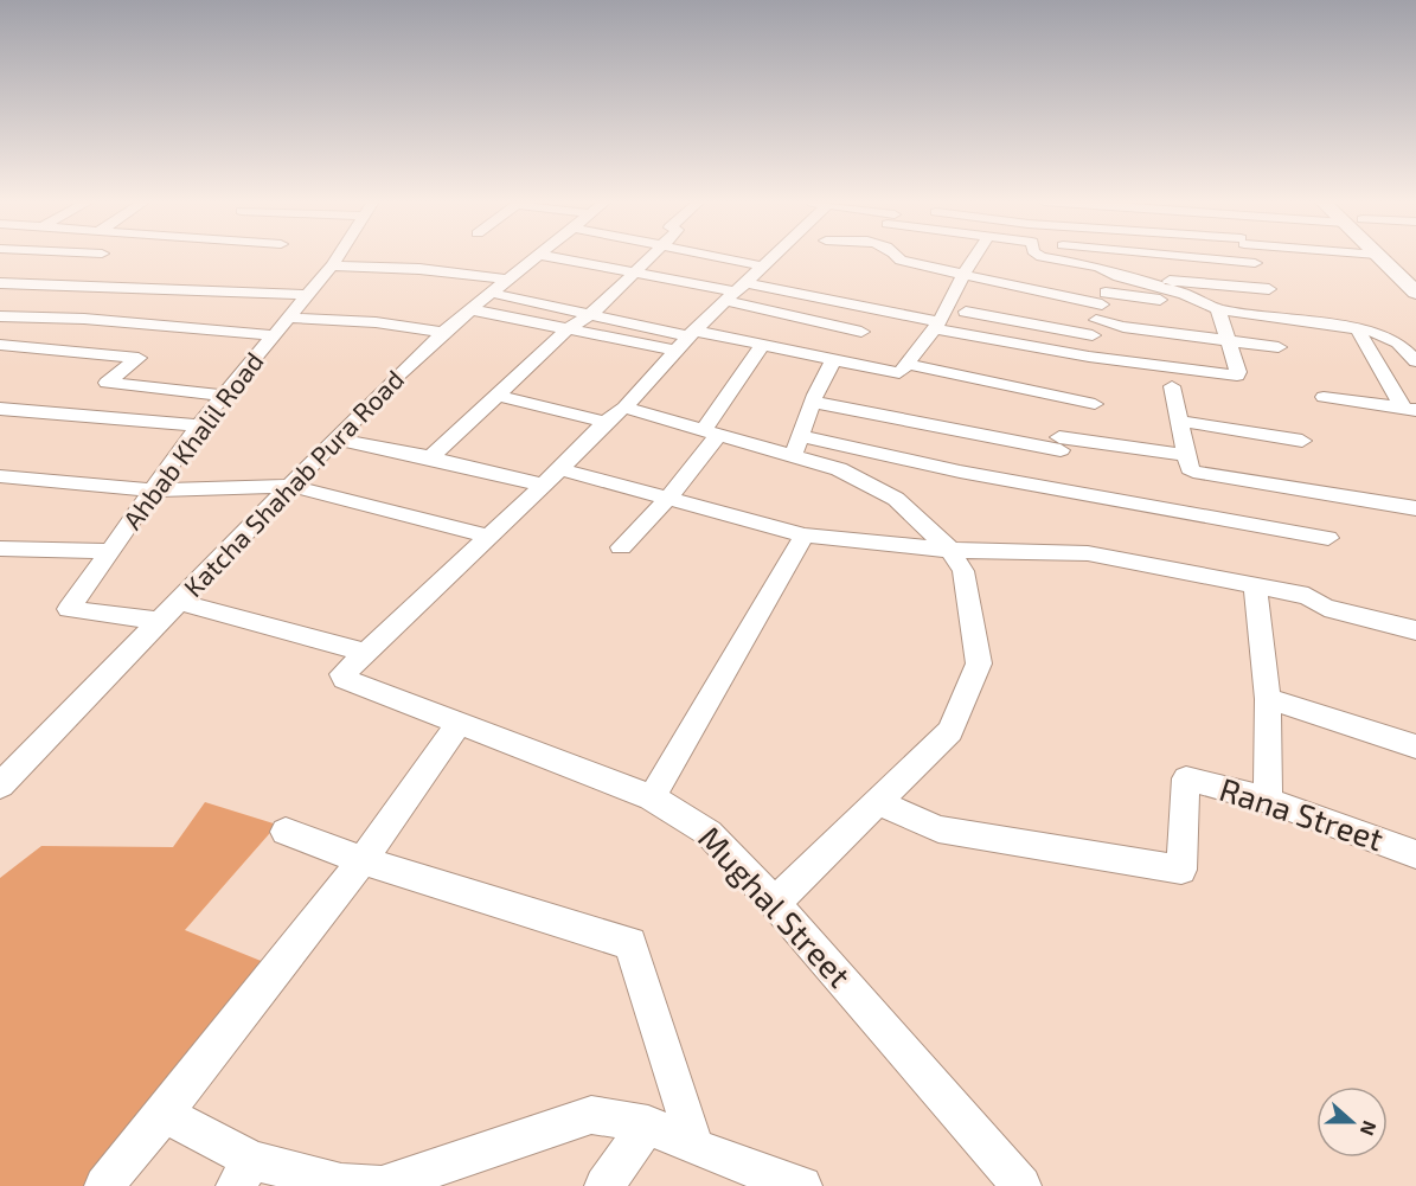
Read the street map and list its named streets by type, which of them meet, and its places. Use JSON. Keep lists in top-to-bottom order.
{
  "streets": {
    "street": [
      "Ahbab Khalil Road",
      "Katcha Shahab Pura Road",
      "Rana Street",
      "Mughal Street"
    ]
  },
  "crossings": [
    ["Ahbab Khalil Road", "Katcha Shahab Pura Road"]
  ],
  "north": "right"
}
